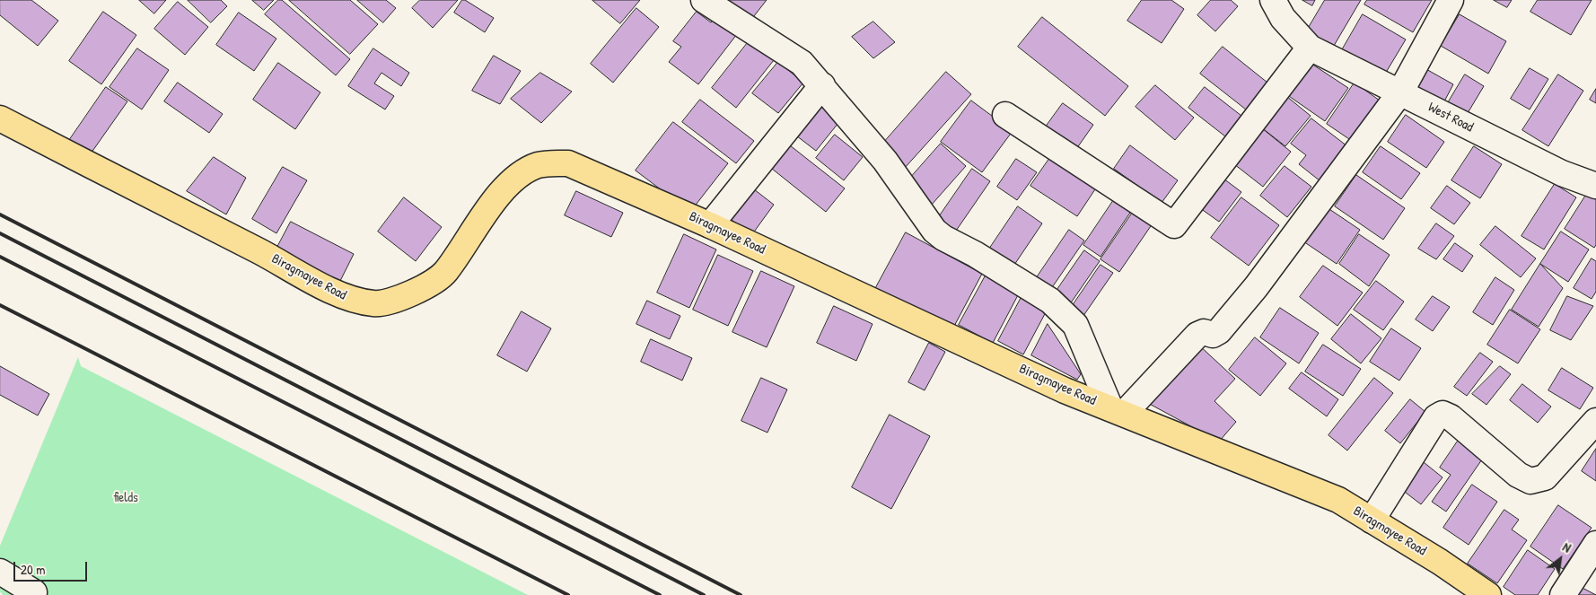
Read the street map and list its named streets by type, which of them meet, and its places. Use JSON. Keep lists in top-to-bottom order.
{
  "streets": {
    "main road": ["Biragmayee Road"],
    "street": ["West Road"]
  },
  "parks": ["fields"],
  "scale_bar": "20 m",
  "north": "top right"
}
